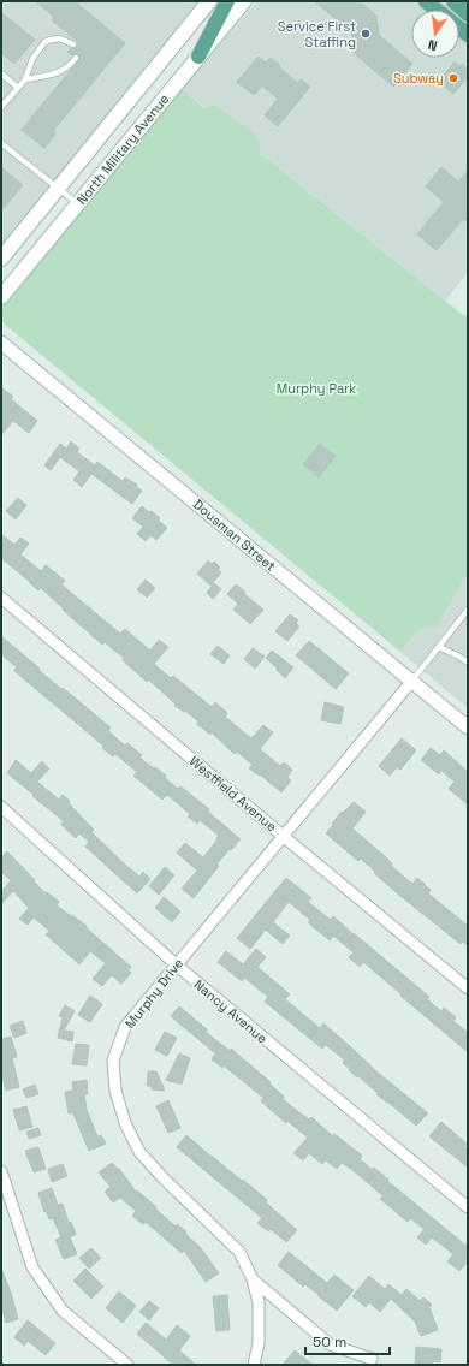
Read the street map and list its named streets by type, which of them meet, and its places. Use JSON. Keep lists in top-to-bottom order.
{
  "streets": {
    "main road": ["North Military Avenue"],
    "street": [
      "Dousman Street",
      "Westfield Avenue",
      "Murphy Drive",
      "Nancy Avenue"
    ]
  },
  "crossings": [
    ["Dousman Street", "Murphy Drive"],
    ["Westfield Avenue", "Murphy Drive"],
    ["Murphy Drive", "Nancy Avenue"]
  ],
  "parks": ["Murphy Park"],
  "places": ["Service First Staffing", "Subway"],
  "scale_bar": "50 m",
  "north": "bottom"
}
